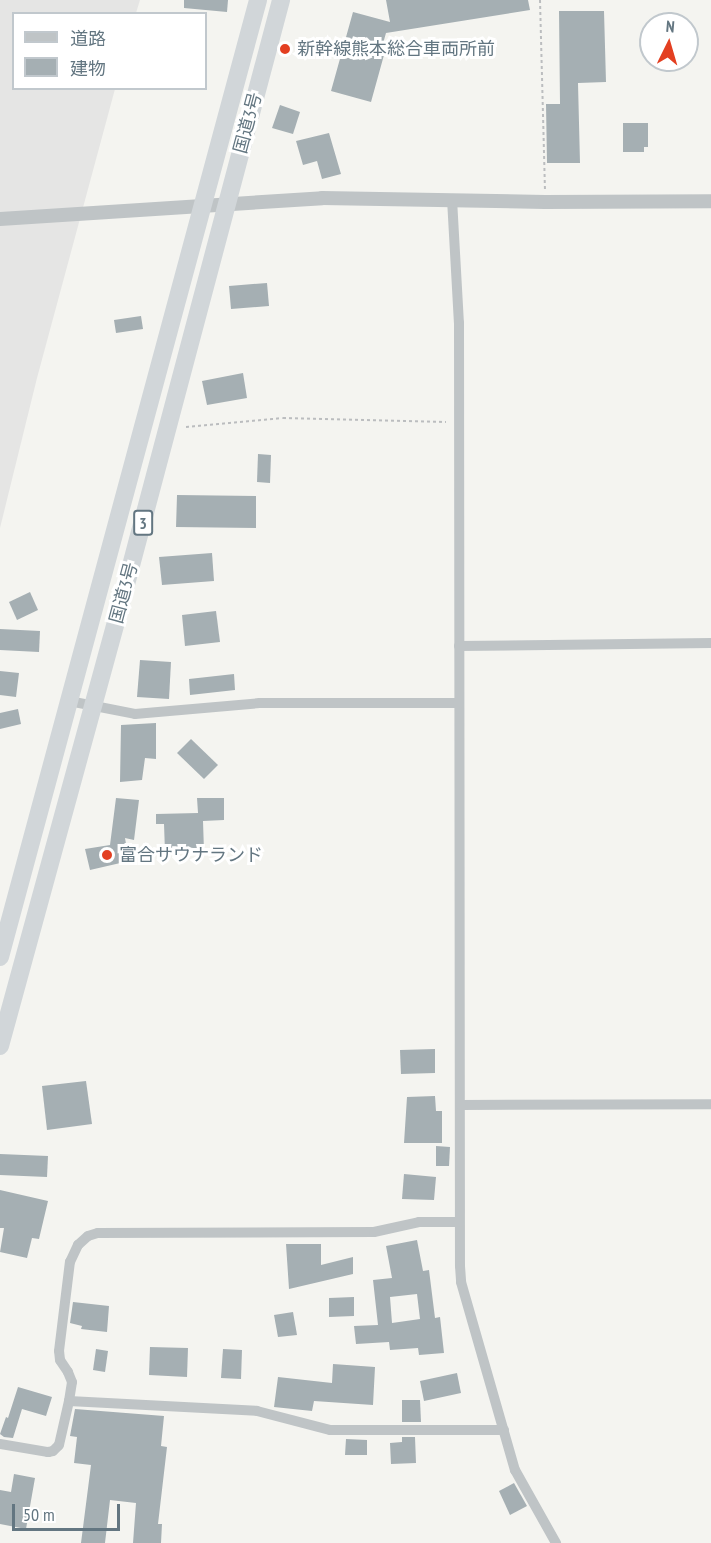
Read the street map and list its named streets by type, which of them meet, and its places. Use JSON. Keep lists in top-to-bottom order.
{
  "streets": {
    "highway": ["国道3号", "3"]
  },
  "places": ["新幹線熊本総合車両所前", "富合サウナランド"],
  "legend": ["道路", "建物"],
  "scale_bar": "50 m",
  "north": "top"
}
